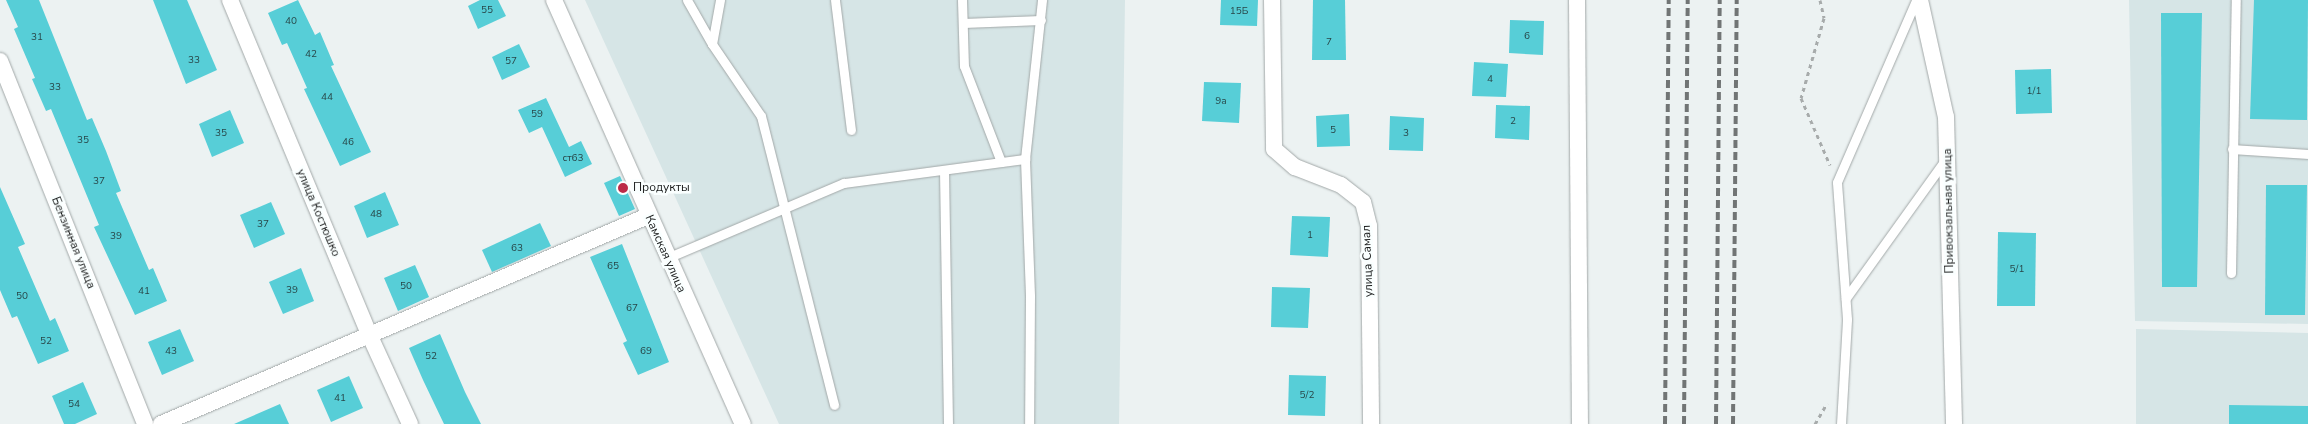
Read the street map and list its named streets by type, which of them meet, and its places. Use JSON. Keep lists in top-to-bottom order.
{
  "streets": {
    "street": [
      "Привокзальная улица",
      "улица Костюшко",
      "Бензинная улица",
      "Камская улица",
      "улица Самал"
    ]
  },
  "places": ["Продукты"],
  "house_numbers": [
    "55",
    "15Б",
    "40",
    "6",
    "31",
    "7",
    "42",
    "33",
    "57",
    "4",
    "33",
    "1/1",
    "44",
    "9а",
    "59",
    "2",
    "5",
    "35",
    "3",
    "35",
    "46",
    "ст63",
    "37",
    "48",
    "37",
    "1",
    "39",
    "63",
    "65",
    "5/1",
    "50",
    "39",
    "41",
    "50",
    "67",
    "52",
    "43",
    "69",
    "52",
    "5/2",
    "41",
    "54"
  ]
}
